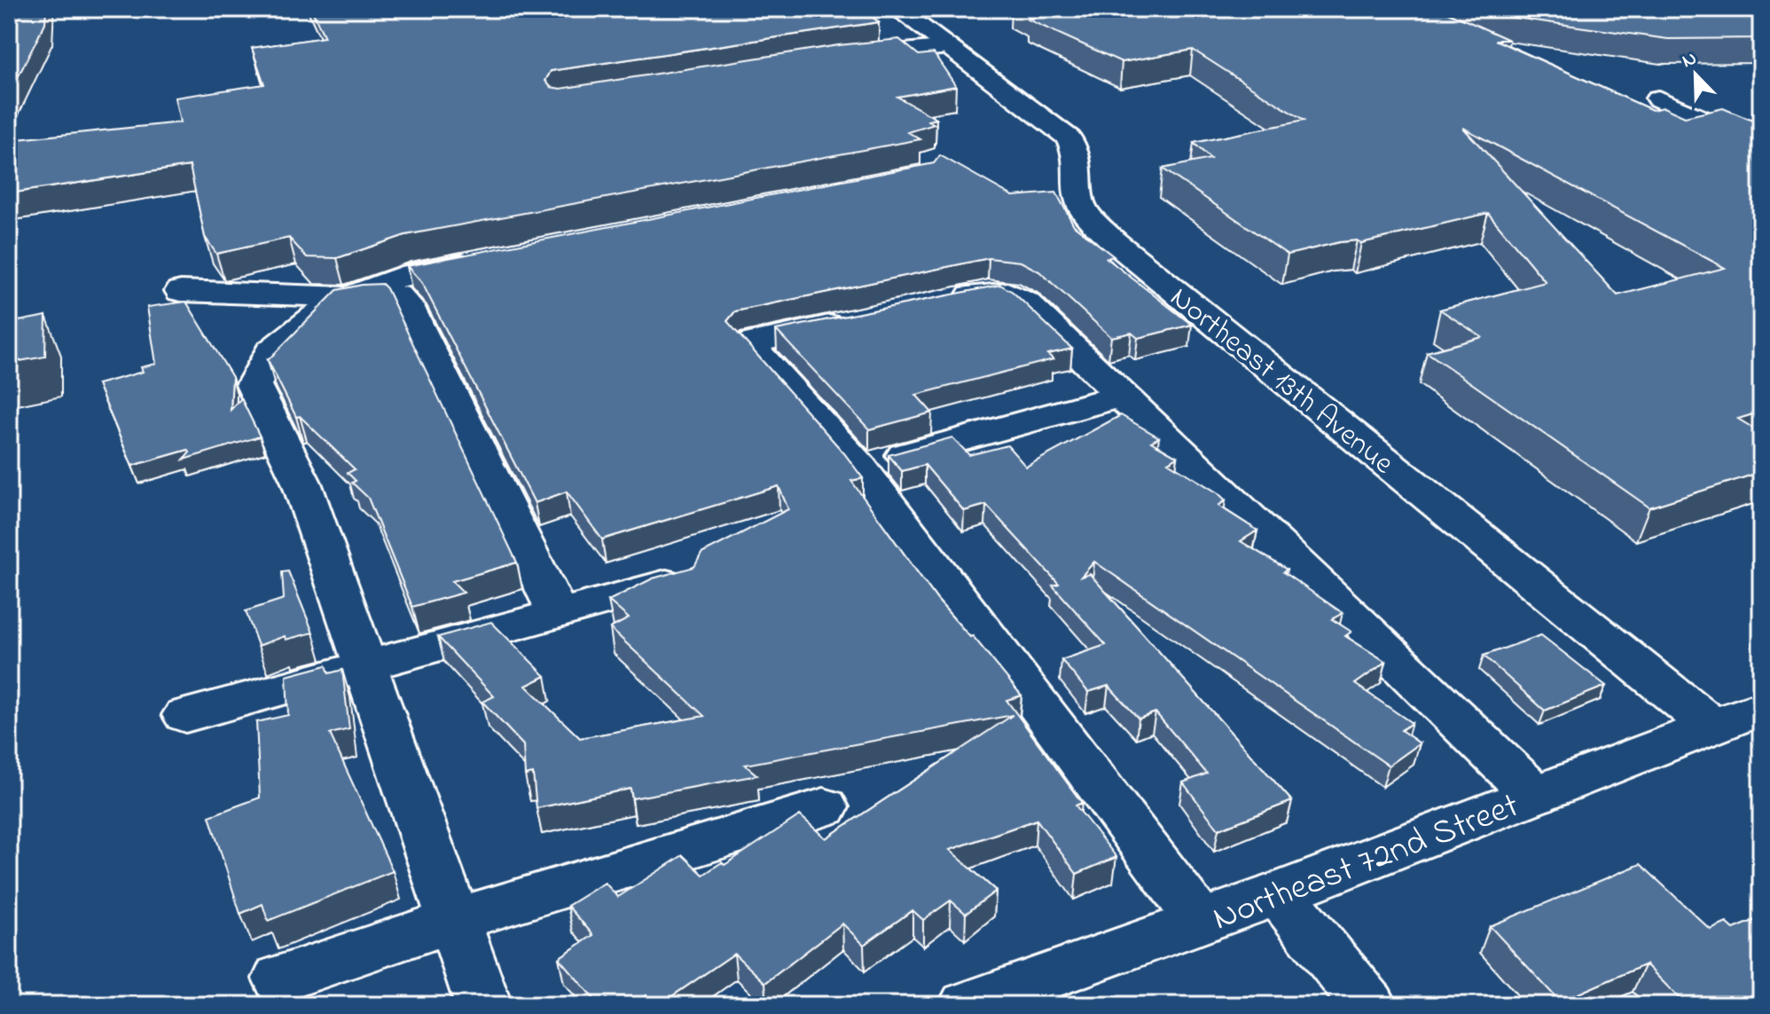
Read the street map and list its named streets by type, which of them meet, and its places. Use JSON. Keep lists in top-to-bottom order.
{
  "streets": {
    "street": ["Northeast 13th Avenue", "Northeast 72nd Street"]
  },
  "crossings": [
    ["Northeast 13th Avenue", "Northeast 72nd Street"]
  ],
  "north": "top left"
}
